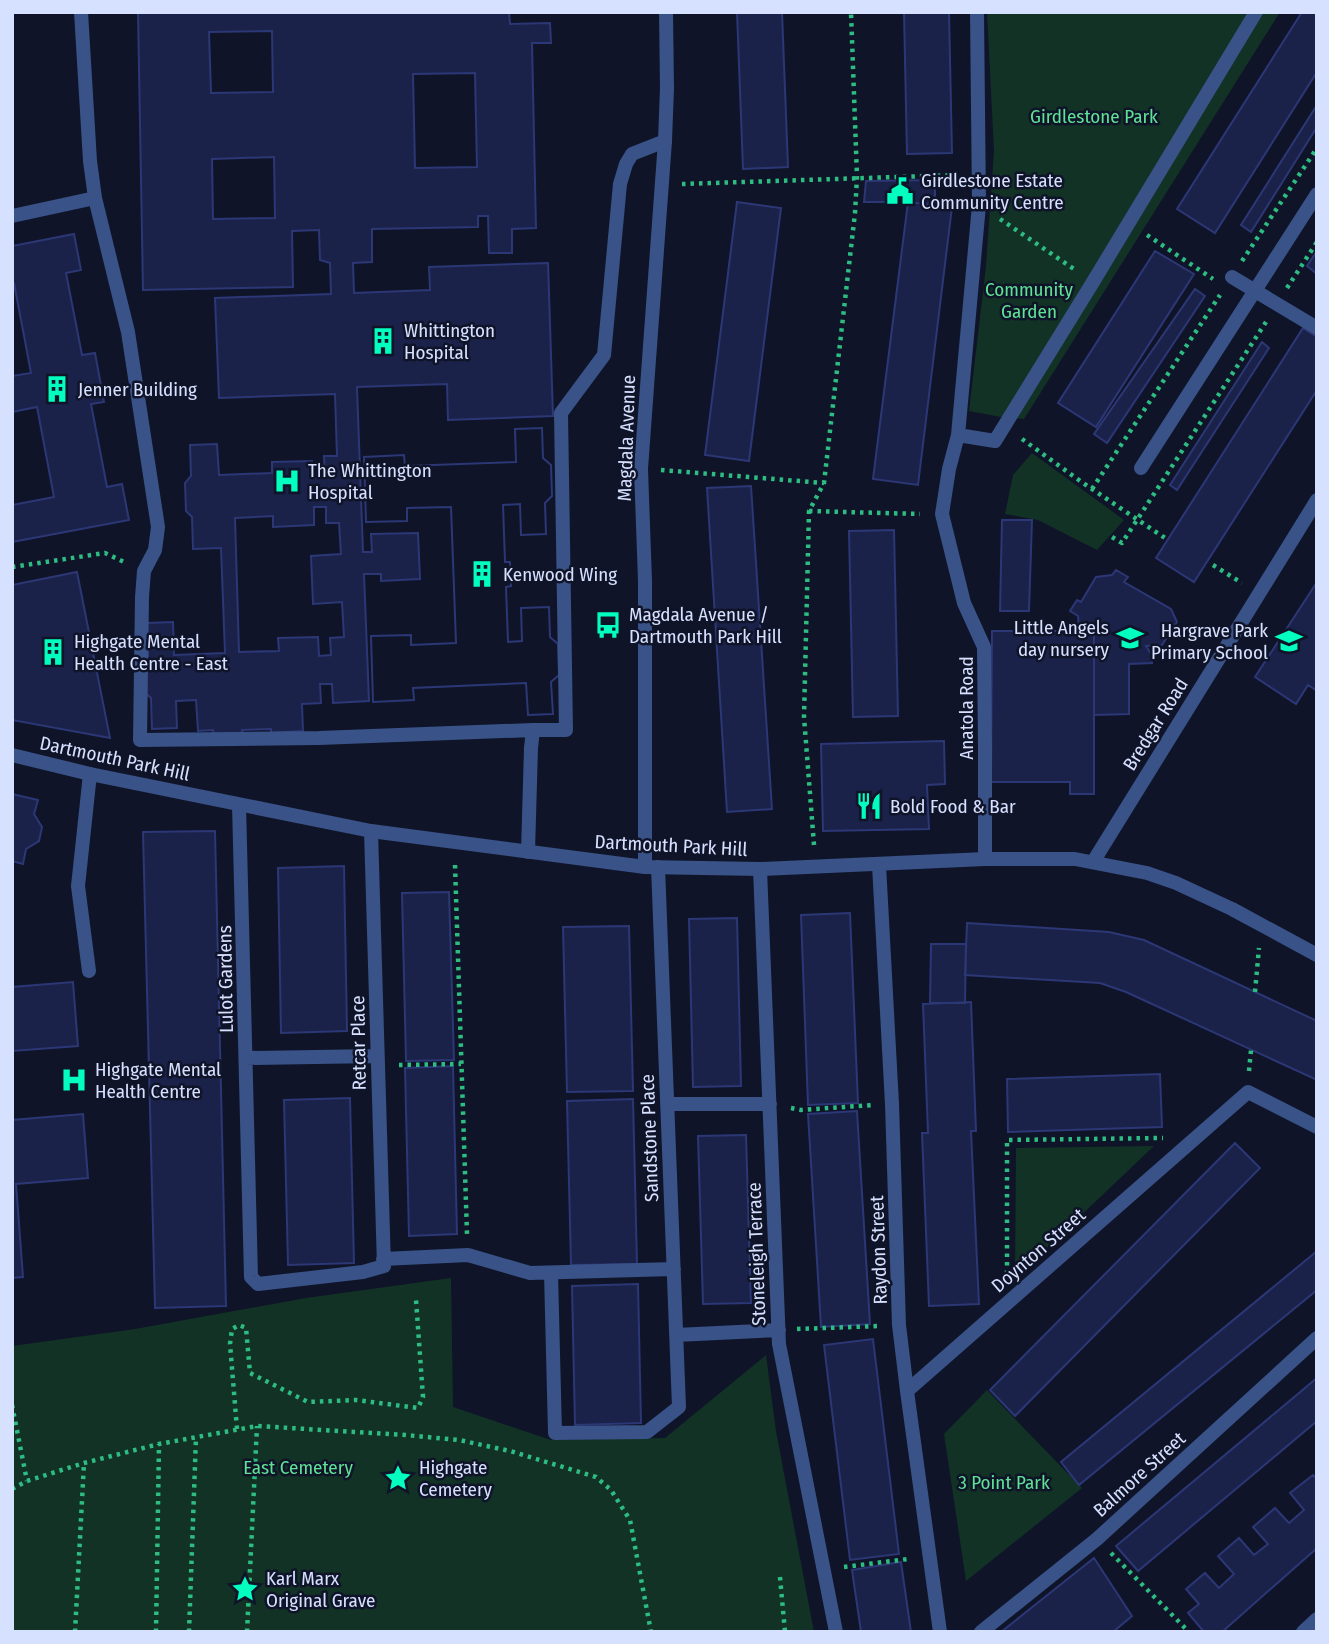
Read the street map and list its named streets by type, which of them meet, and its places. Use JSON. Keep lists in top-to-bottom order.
{
  "streets": {
    "street": [
      "Magdala Avenue",
      "Anatola Road",
      "Bredgar Road",
      "Dartmouth Park Hill",
      "Lulot Gardens",
      "Retcar Place",
      "Sandstone Place",
      "Raydon Street",
      "Doynton Street",
      "Stoneleigh Terrace",
      "Balmore Street"
    ]
  },
  "crossings": [
    ["Magdala Avenue", "Dartmouth Park Hill"],
    ["Magdala Avenue", "Sandstone Place"],
    ["Anatola Road", "Dartmouth Park Hill"],
    ["Bredgar Road", "Dartmouth Park Hill"],
    ["Dartmouth Park Hill", "Lulot Gardens"],
    ["Dartmouth Park Hill", "Retcar Place"],
    ["Dartmouth Park Hill", "Sandstone Place"],
    ["Dartmouth Park Hill", "Raydon Street"],
    ["Dartmouth Park Hill", "Stoneleigh Terrace"],
    ["Lulot Gardens", "Retcar Place"],
    ["Raydon Street", "Doynton Street"]
  ],
  "parks": [
    "Girdlestone Park",
    "Community Garden",
    "East Cemetery",
    "3 Point Park"
  ],
  "places": {
    "public building": ["Girdlestone Estate Community Centre"],
    "building": [
      "Whittington Hospital",
      "Jenner Building",
      "Kenwood Wing",
      "Highgate Mental Health Centre - East"
    ],
    "hospital": ["The Whittington Hospital", "Highgate Mental Health Centre"],
    "bus stop": ["Magdala Avenue / Dartmouth Park Hill"],
    "school or university": ["Little Angels day nursery", "Hargrave Park Primary School"],
    "restaurant": ["Bold Food & Bar"],
    "place": ["Highgate Cemetery", "Karl Marx Original Grave"]
  }
}
